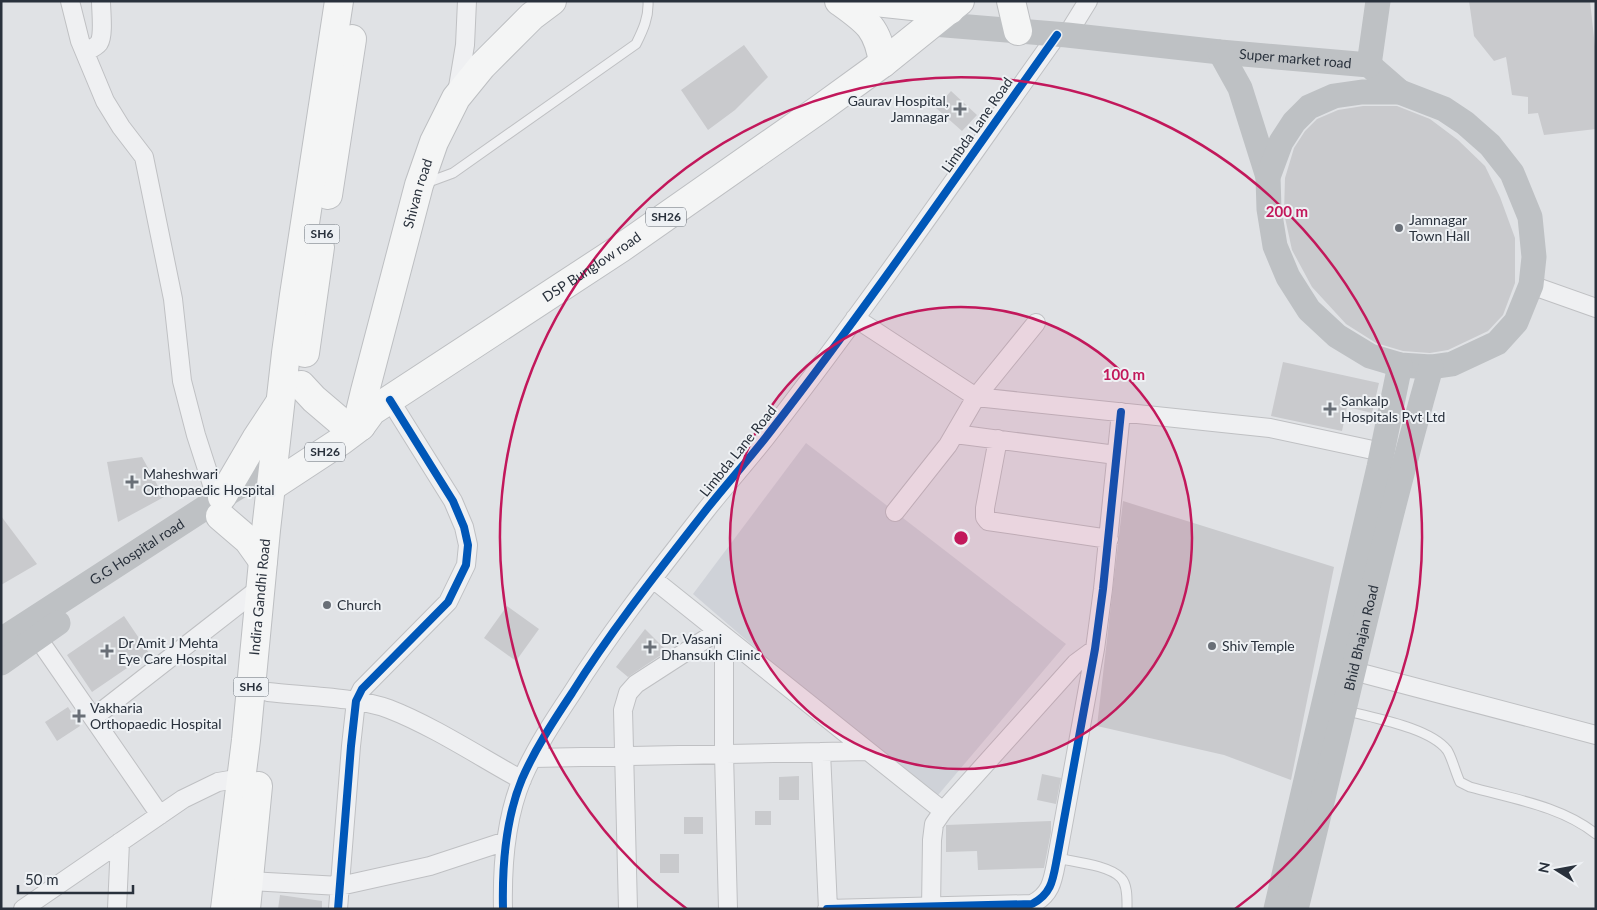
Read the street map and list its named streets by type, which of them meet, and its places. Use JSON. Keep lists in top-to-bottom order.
{
  "streets": {
    "main road": [
      "Super market road",
      "Shivan road",
      "SH26",
      "SH6",
      "DSP Bunglow road",
      "G.G Hospital road",
      "Indira Gandhi Road",
      "Bhid Bhajan Road"
    ],
    "street": ["Limbda Lane Road"]
  },
  "crossings": [
    ["Super market road", "Limbda Lane Road"],
    ["Super market road", "DSP Bunglow road"],
    ["Shivan road", "DSP Bunglow road"],
    ["SH6", "DSP Bunglow road"],
    ["SH6", "G.G Hospital road"],
    ["SH6", "Indira Gandhi Road"],
    ["DSP Bunglow road", "G.G Hospital road"],
    ["DSP Bunglow road", "Indira Gandhi Road"],
    ["G.G Hospital road", "Indira Gandhi Road"]
  ],
  "places": {
    "health": [
      "Gaurav Hospital, Jamnagar",
      "Sankalp Hospitals Pvt Ltd",
      "Maheshwari Orthopaedic Hospital",
      "Dr. Vasani Dhansukh Clinic",
      "Dr Amit J Mehta Eye Care Hospital",
      "Vakharia Orthopaedic Hospital"
    ],
    "other": ["Jamnagar Town Hall", "Church", "Shiv Temple"]
  },
  "scale_bar": "50 m",
  "north": "left",
  "rings": ["200 m", "100 m"]
}
